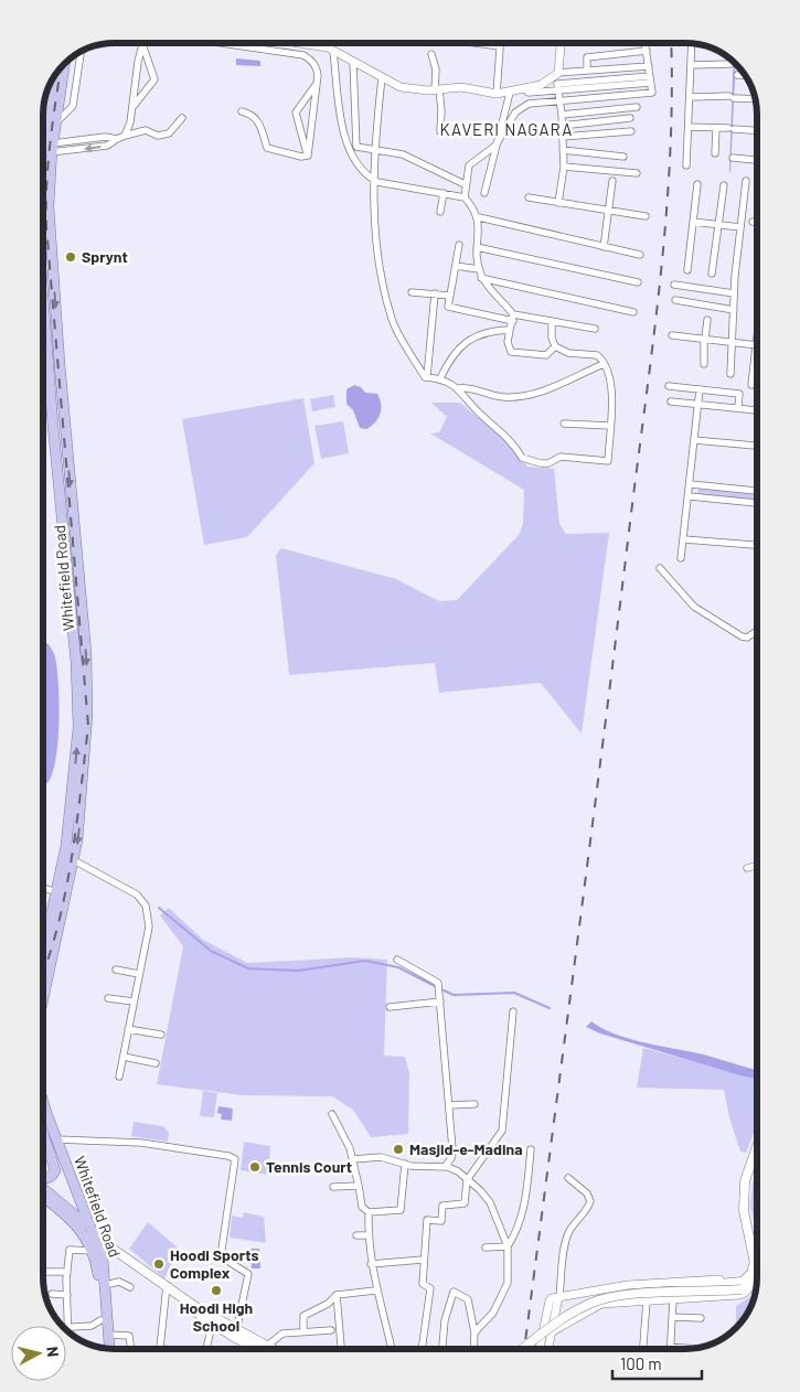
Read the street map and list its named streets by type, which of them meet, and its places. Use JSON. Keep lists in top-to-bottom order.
{
  "streets": {
    "main road": ["Whitefield Road"]
  },
  "districts": ["KAVERI NAGARA"],
  "places": [
    "Sprynt",
    "Masjid-e-Madina",
    "Tennis Court",
    "Hoodi Sports Complex",
    "Hoodi High School"
  ],
  "scale_bar": "100 m",
  "north": "right"
}
